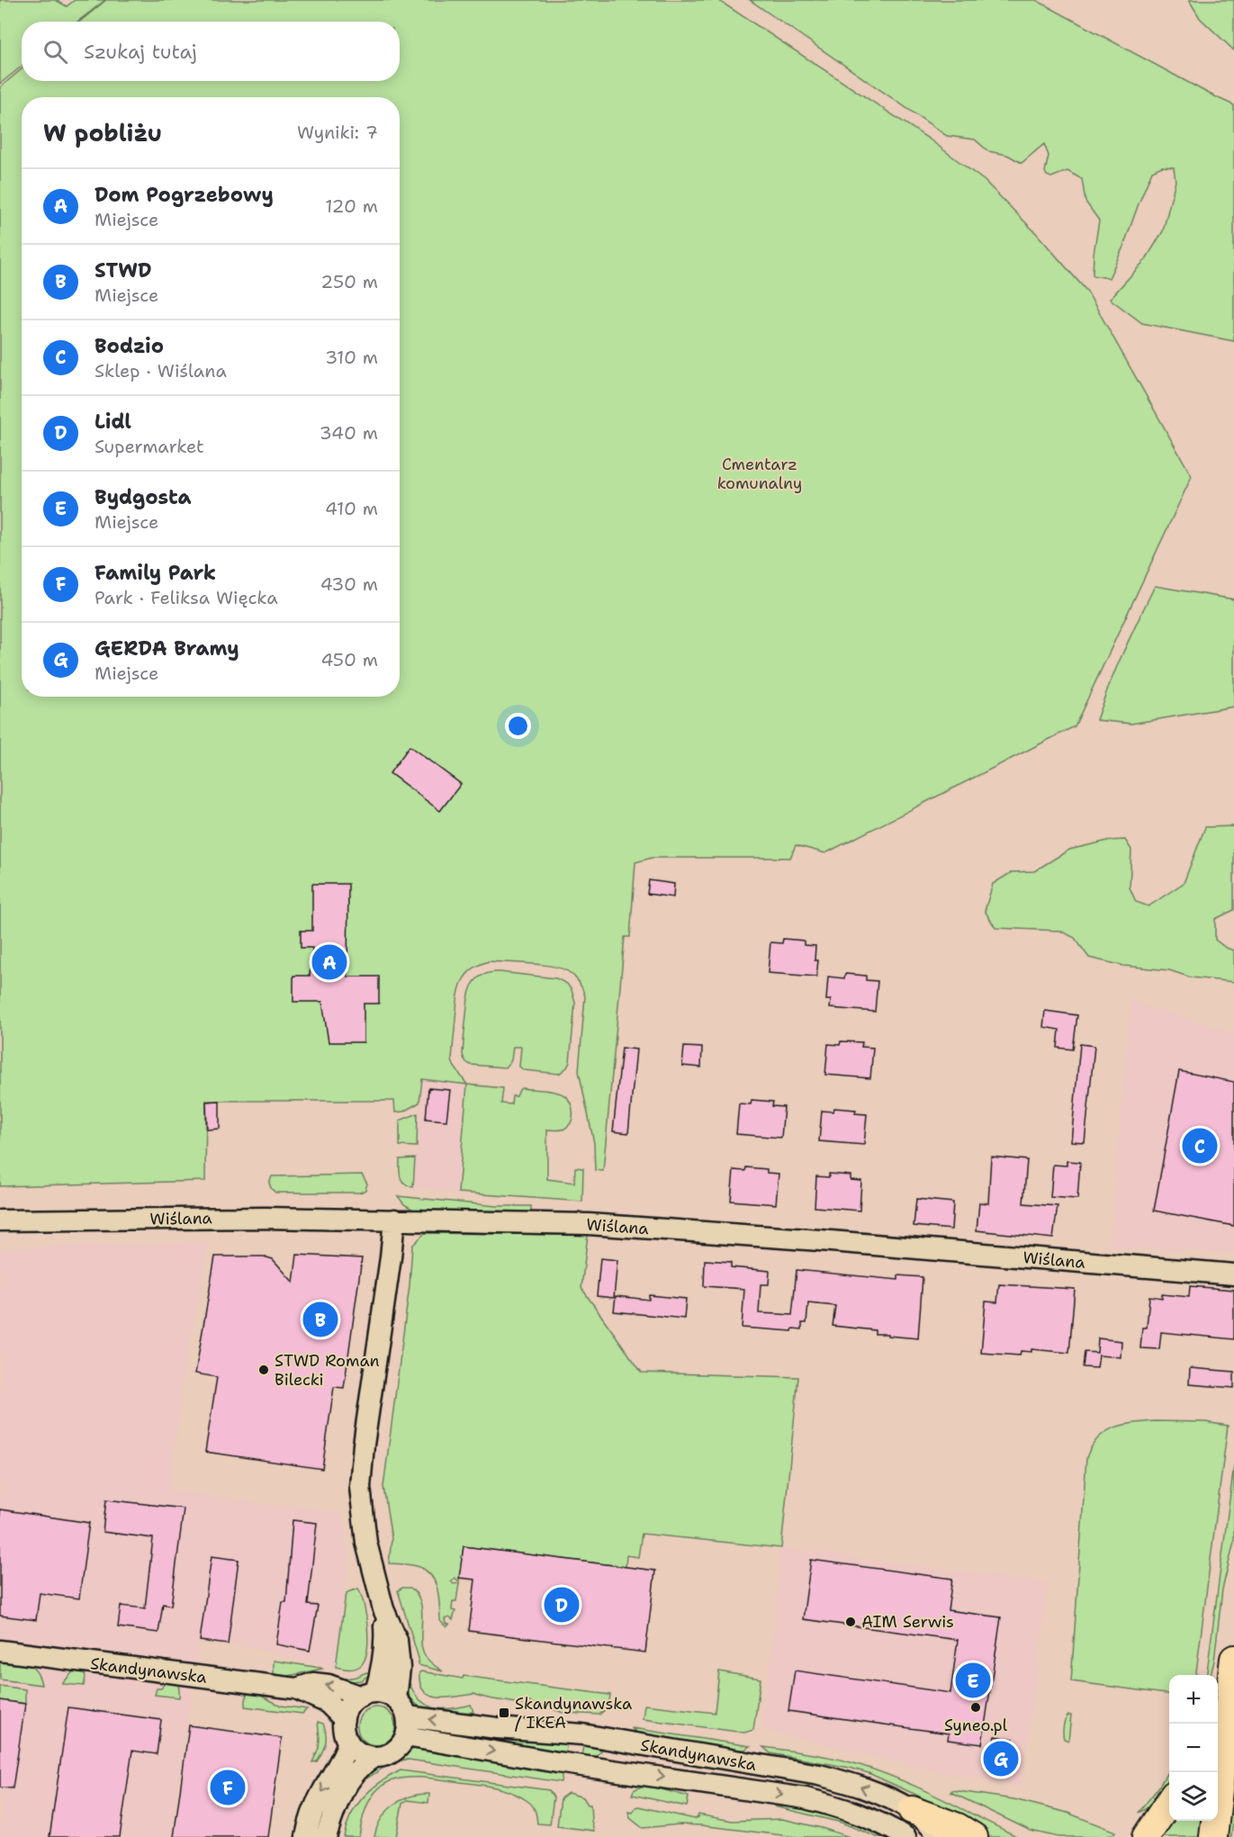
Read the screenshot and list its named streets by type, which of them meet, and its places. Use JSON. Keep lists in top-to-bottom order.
{
  "streets": {
    "street": ["Wiślana", "Skandynawska"]
  },
  "parks": ["Cmentarz komunalny"],
  "places": {
    "other": ["STWD Roman Bilecki", "AIM Serwis", "Syneo.pl"],
    "transit": ["Skandynawska / IKEA"]
  },
  "page": {
    "search": "Szukaj tutaj",
    "heading": ["W pobliżu", "Wyniki: 7"],
    "list": [
      {
        "mark": "A",
        "name": "Dom Pogrzebowy",
        "note": "Miejsce",
        "value": "120 m"
      },
      {
        "mark": "B",
        "name": "STWD",
        "note": "Miejsce",
        "value": "250 m"
      },
      {
        "mark": "C",
        "name": "Bodzio",
        "note": "Sklep · Wiślana",
        "value": "310 m"
      },
      {
        "mark": "D",
        "name": "Lidl",
        "note": "Supermarket",
        "value": "340 m"
      },
      {
        "mark": "E",
        "name": "Bydgosta",
        "note": "Miejsce",
        "value": "410 m"
      },
      {
        "mark": "F",
        "name": "Family Park",
        "note": "Park · Feliksa Więcka",
        "value": "430 m"
      },
      {
        "mark": "G",
        "name": "GERDA Bramy",
        "note": "Miejsce",
        "value": "450 m"
      }
    ],
    "pins": [
      "A",
      "C",
      "B",
      "D",
      "E",
      "G",
      "F"
    ],
    "map_buttons": ["+", "−"]
  }
}
